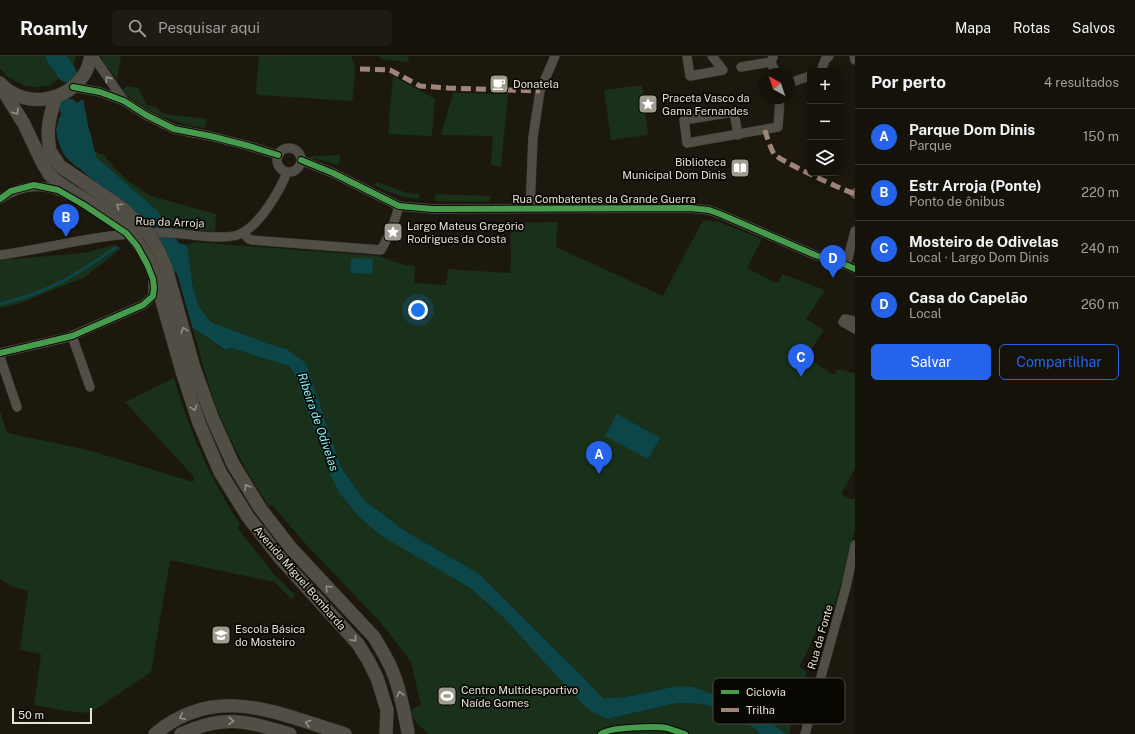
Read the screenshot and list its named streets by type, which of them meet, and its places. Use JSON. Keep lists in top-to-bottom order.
{
  "streets": {
    "main road": ["Avenida Miguel Bombarda"],
    "street": ["Rua Combatentes da Grande Guerra", "Rua da Arroja", "Rua da Fonte"]
  },
  "water": ["Ribeira de Odivelas"],
  "places": {
    "cafe": ["Donatela"],
    "place": ["Praceta Vasco da Gama Fernandes", "Largo Mateus Gregório Rodrigues da Costa"],
    "library": ["Biblioteca Municipal Dom Dinis"],
    "school or university": ["Escola Básica do Mosteiro"],
    "sports": ["Centro Multidesportivo Naíde Gomes"]
  },
  "legend": ["Ciclovia", "Trilha"],
  "scale_bar": "50 m",
  "north": "top left",
  "page": {
    "header": "Roamly",
    "search": "Pesquisar aqui",
    "nav": ["Mapa", "Rotas", "Salvos"],
    "heading": ["Por perto", "4 resultados"],
    "map_buttons": ["+", "−"],
    "list": [
      {
        "mark": "A",
        "name": "Parque Dom Dinis",
        "note": "Parque",
        "value": "150 m"
      },
      {
        "mark": "B",
        "name": "Estr Arroja (Ponte)",
        "note": "Ponto de ônibus",
        "value": "220 m"
      },
      {
        "mark": "C",
        "name": "Mosteiro de Odivelas",
        "note": "Local · Largo Dom Dinis",
        "value": "240 m"
      },
      {
        "mark": "D",
        "name": "Casa do Capelão",
        "note": "Local",
        "value": "260 m"
      }
    ],
    "pins": [
      "B",
      "D",
      "C",
      "A"
    ],
    "buttons": ["Salvar", "Compartilhar"],
    "scale": "50 m"
  }
}
